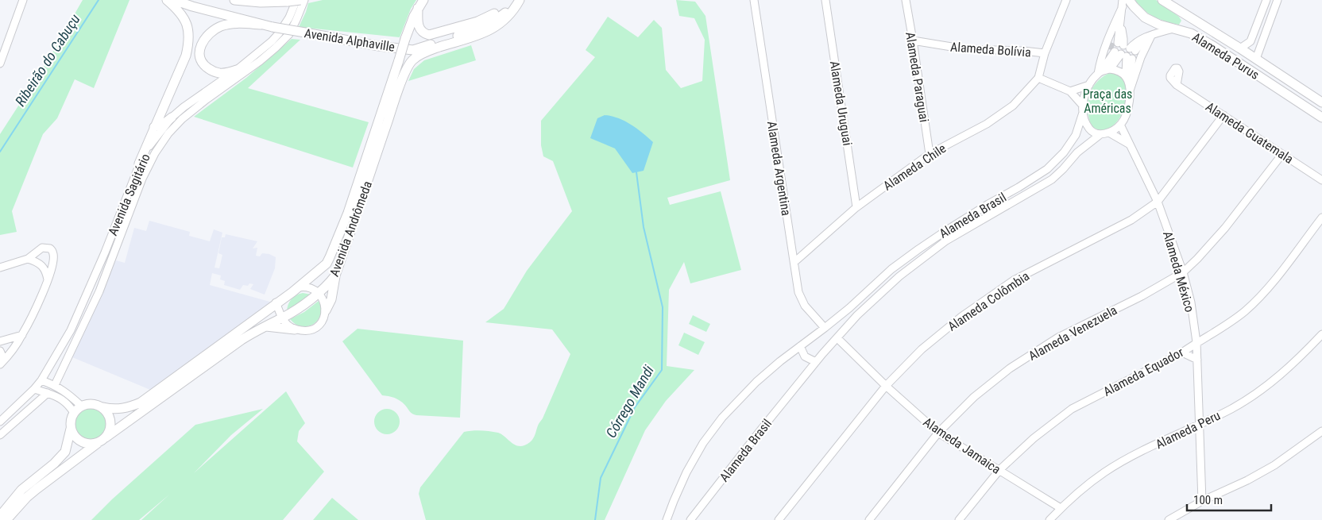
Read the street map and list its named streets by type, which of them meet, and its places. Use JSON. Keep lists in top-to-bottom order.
{
  "streets": {
    "main road": ["Avenida Alphaville", "Alameda Purus", "Avenida Andrômeda"],
    "street": [
      "Alameda Bolívia",
      "Alameda Paraguai",
      "Alameda Uruguai",
      "Alameda Guatemala",
      "Alameda Chile",
      "Alameda Argentina",
      "Avenida Sagitário",
      "Alameda Brasil",
      "Alameda México",
      "Alameda Colômbia",
      "Alameda Venezuela",
      "Alameda Equador",
      "Alameda Peru",
      "Alameda Jamaica"
    ]
  },
  "crossings": [
    ["Alameda Bolívia", "Alameda Paraguai"],
    ["Alameda Paraguai", "Alameda Chile"],
    ["Alameda Uruguai", "Alameda Chile"],
    ["Alameda Guatemala", "Alameda Colômbia"],
    ["Alameda Guatemala", "Alameda Venezuela"],
    ["Alameda Chile", "Alameda Argentina"],
    ["Alameda Argentina", "Alameda Brasil"],
    ["Alameda Brasil", "Alameda México"],
    ["Alameda Brasil", "Alameda Jamaica"],
    ["Alameda México", "Alameda Colômbia"],
    ["Alameda México", "Alameda Venezuela"],
    ["Alameda México", "Alameda Equador"],
    ["Alameda México", "Alameda Peru"],
    ["Alameda Colômbia", "Alameda Jamaica"],
    ["Alameda Venezuela", "Alameda Jamaica"],
    ["Alameda Equador", "Alameda Jamaica"],
    ["Alameda Peru", "Alameda Jamaica"]
  ],
  "water": ["Ribeirão do Cabuçu", "Córrego Mandi"],
  "parks": ["Praça das Américas"],
  "scale_bar": "100 m"
}
